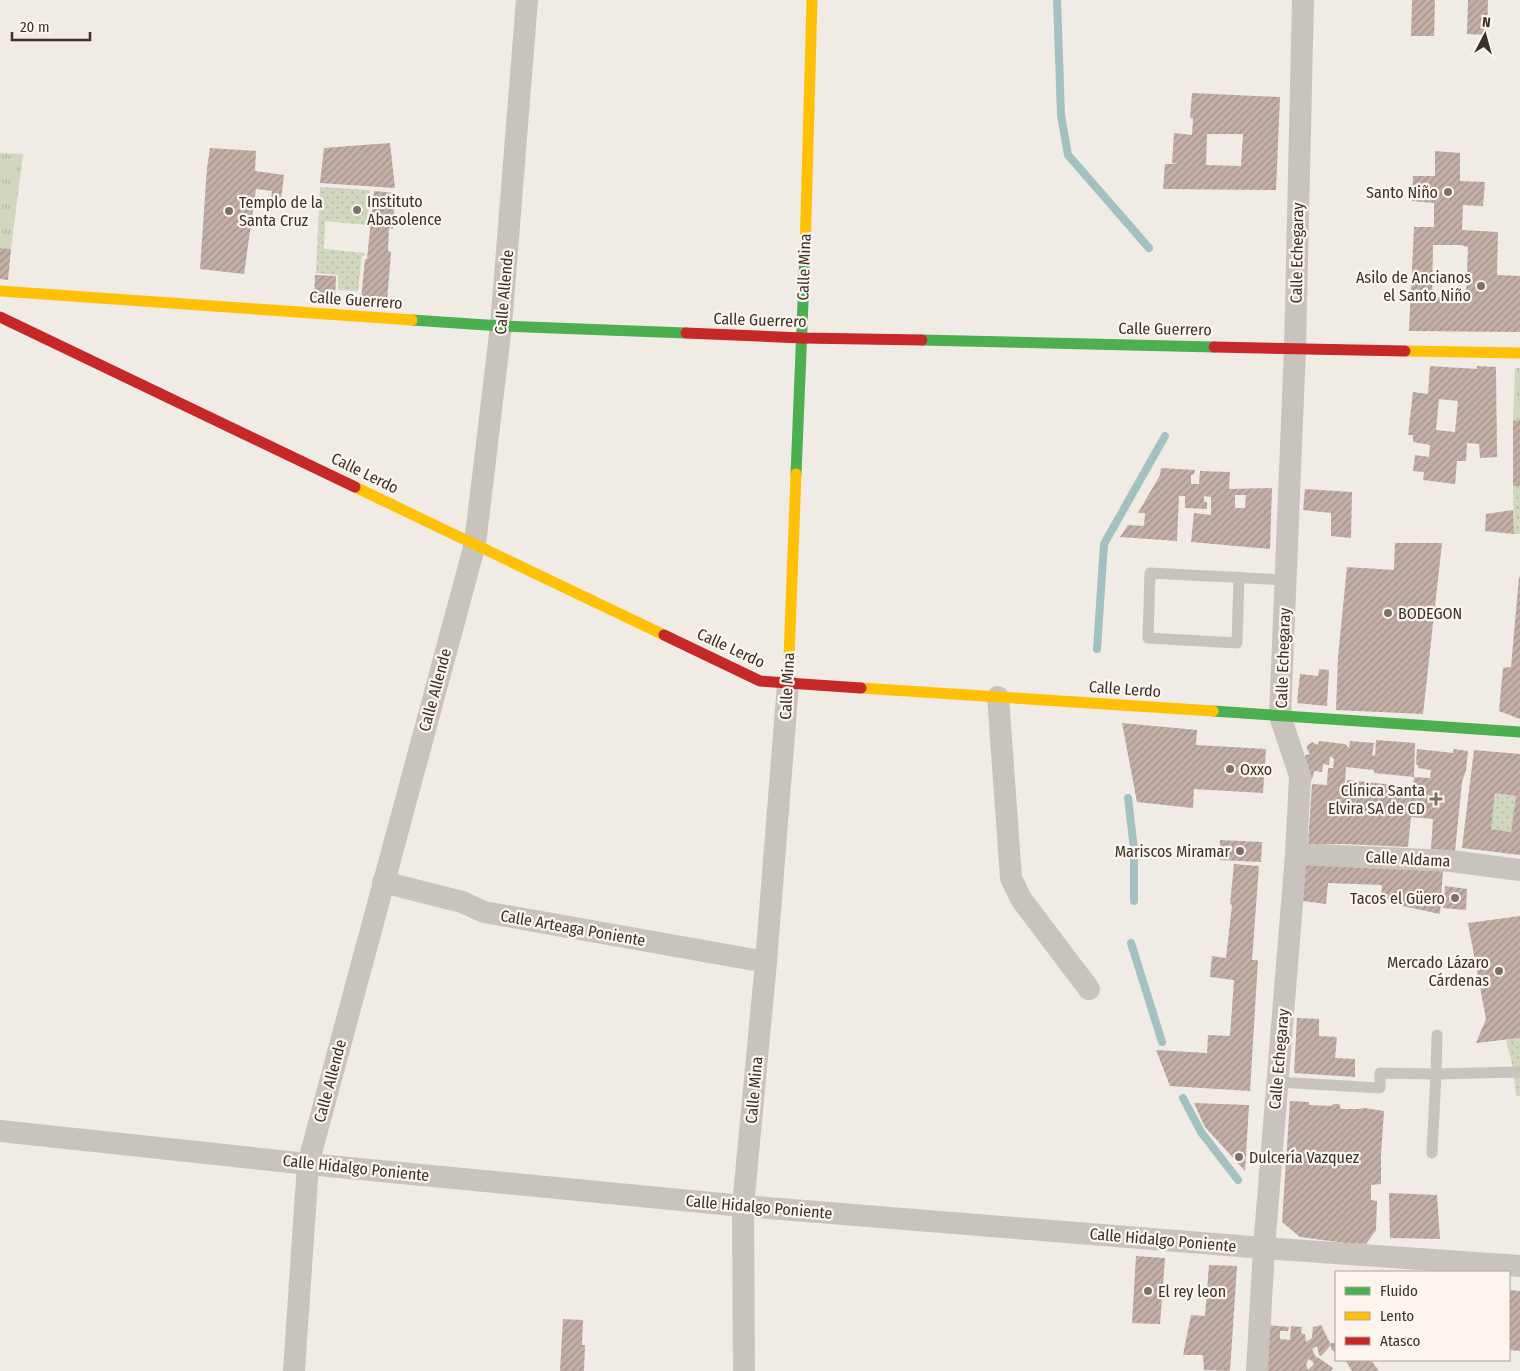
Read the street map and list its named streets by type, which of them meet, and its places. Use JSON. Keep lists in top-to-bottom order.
{
  "streets": {
    "street": [
      "Calle Echegaray",
      "Calle Mina",
      "Calle Allende",
      "Calle Guerrero",
      "Calle Lerdo",
      "Calle Aldama",
      "Calle Arteaga Poniente",
      "Calle Hidalgo Poniente"
    ]
  },
  "crossings": [
    ["Calle Echegaray", "Calle Guerrero"],
    ["Calle Echegaray", "Calle Lerdo"],
    ["Calle Echegaray", "Calle Aldama"],
    ["Calle Echegaray", "Calle Hidalgo Poniente"],
    ["Calle Mina", "Calle Guerrero"],
    ["Calle Mina", "Calle Lerdo"],
    ["Calle Mina", "Calle Arteaga Poniente"],
    ["Calle Mina", "Calle Hidalgo Poniente"],
    ["Calle Allende", "Calle Guerrero"],
    ["Calle Allende", "Calle Lerdo"],
    ["Calle Allende", "Calle Arteaga Poniente"],
    ["Calle Allende", "Calle Hidalgo Poniente"]
  ],
  "places": {
    "other": [
      "Santo Niño",
      "Instituto Abasolence",
      "Templo de la Santa Cruz",
      "Asilo de Ancianos el Santo Niño",
      "BODEGON",
      "Oxxo",
      "Mariscos Miramar",
      "Tacos el Güero",
      "Mercado Lázaro Cárdenas",
      "Dulcería Vazquez",
      "El rey leon"
    ],
    "health": ["Clínica Santa Elvira SA de CD"]
  },
  "legend": ["Fluido", "Lento", "Atasco"],
  "scale_bar": "20 m",
  "north": "top"
}
